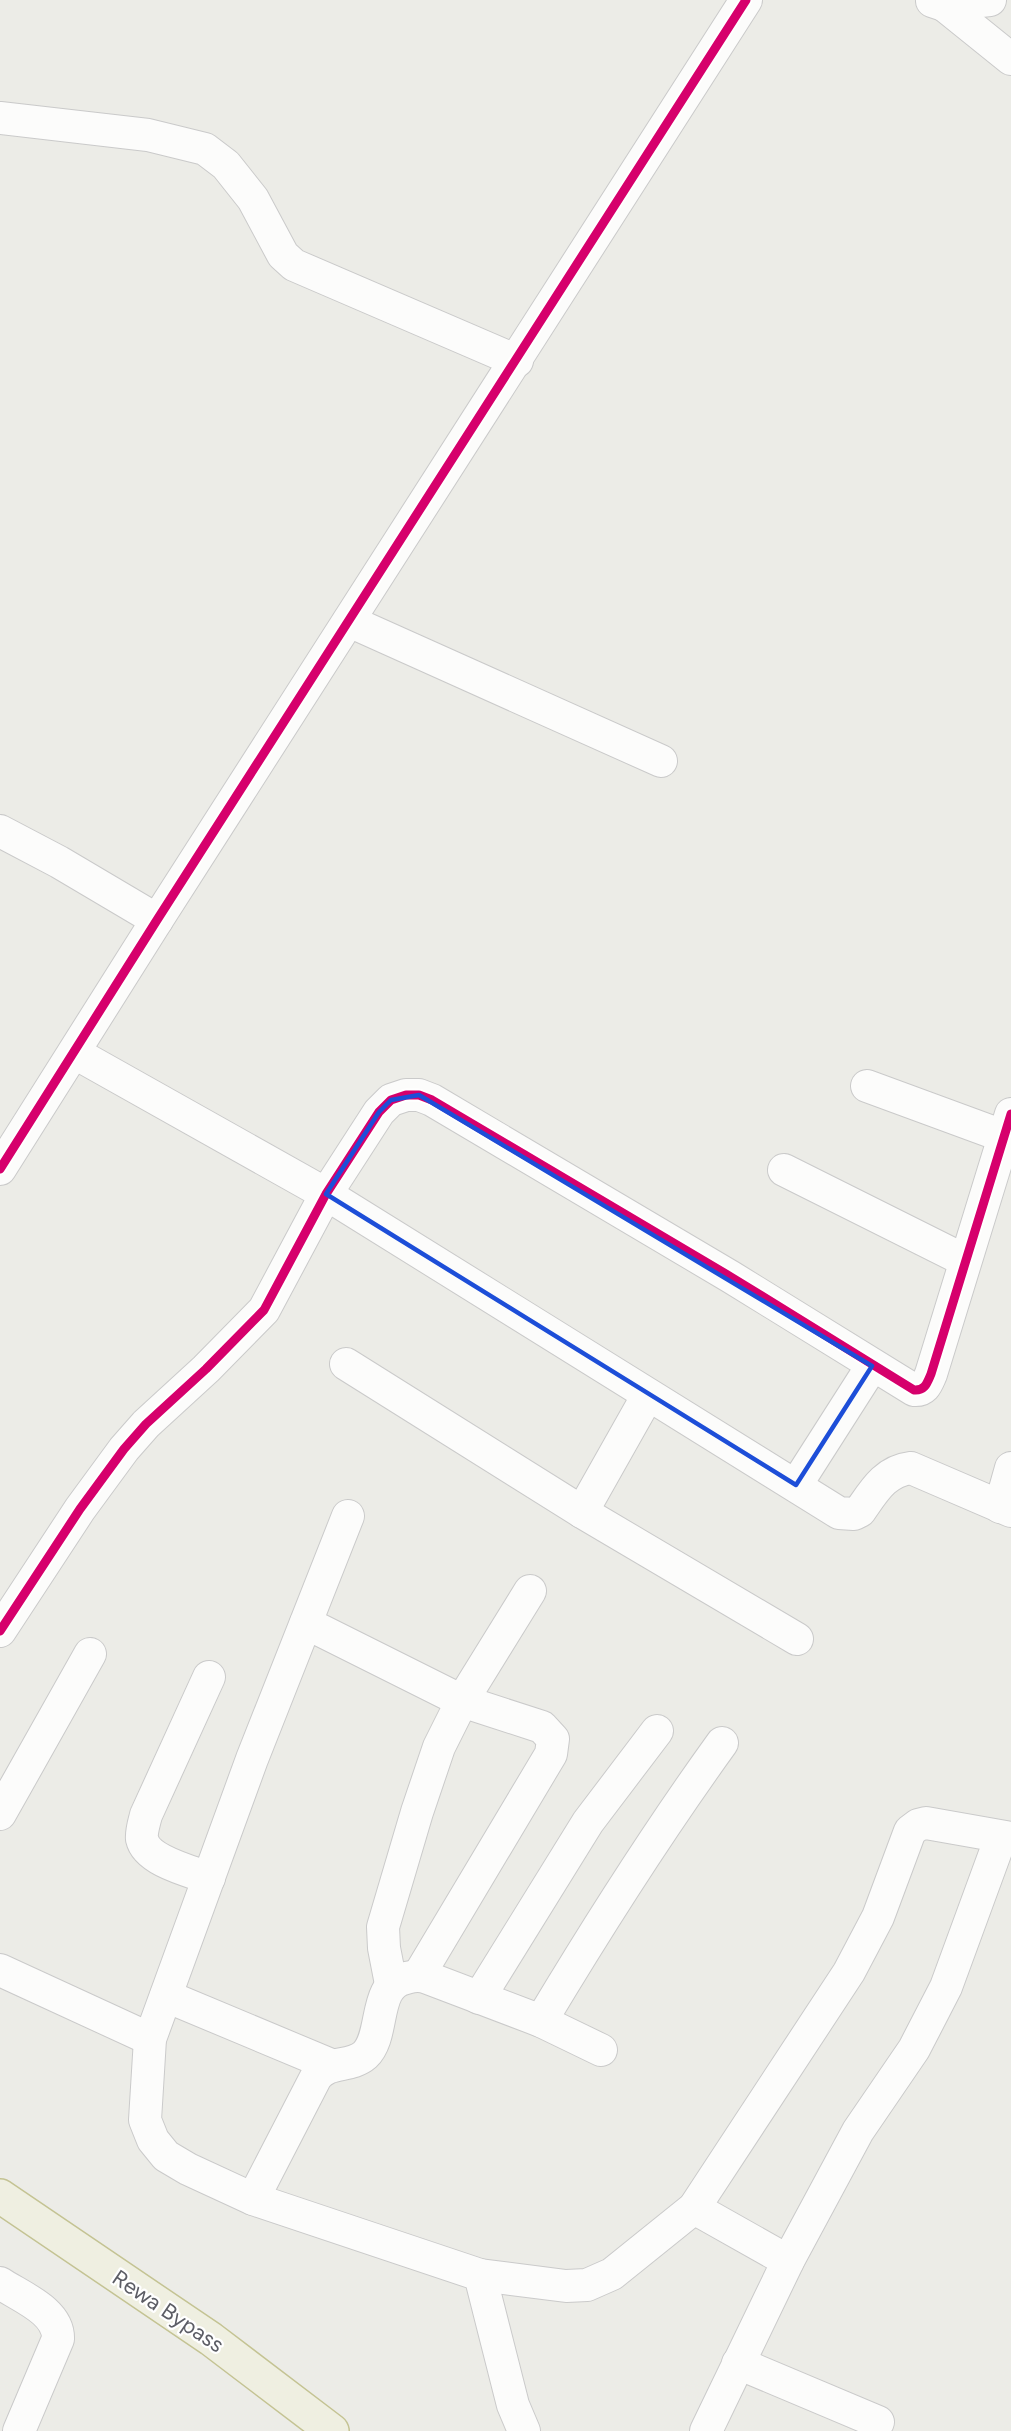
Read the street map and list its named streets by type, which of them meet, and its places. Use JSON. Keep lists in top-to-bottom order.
{
  "streets": {
    "highway": ["Rewa Bypass"]
  }
}
